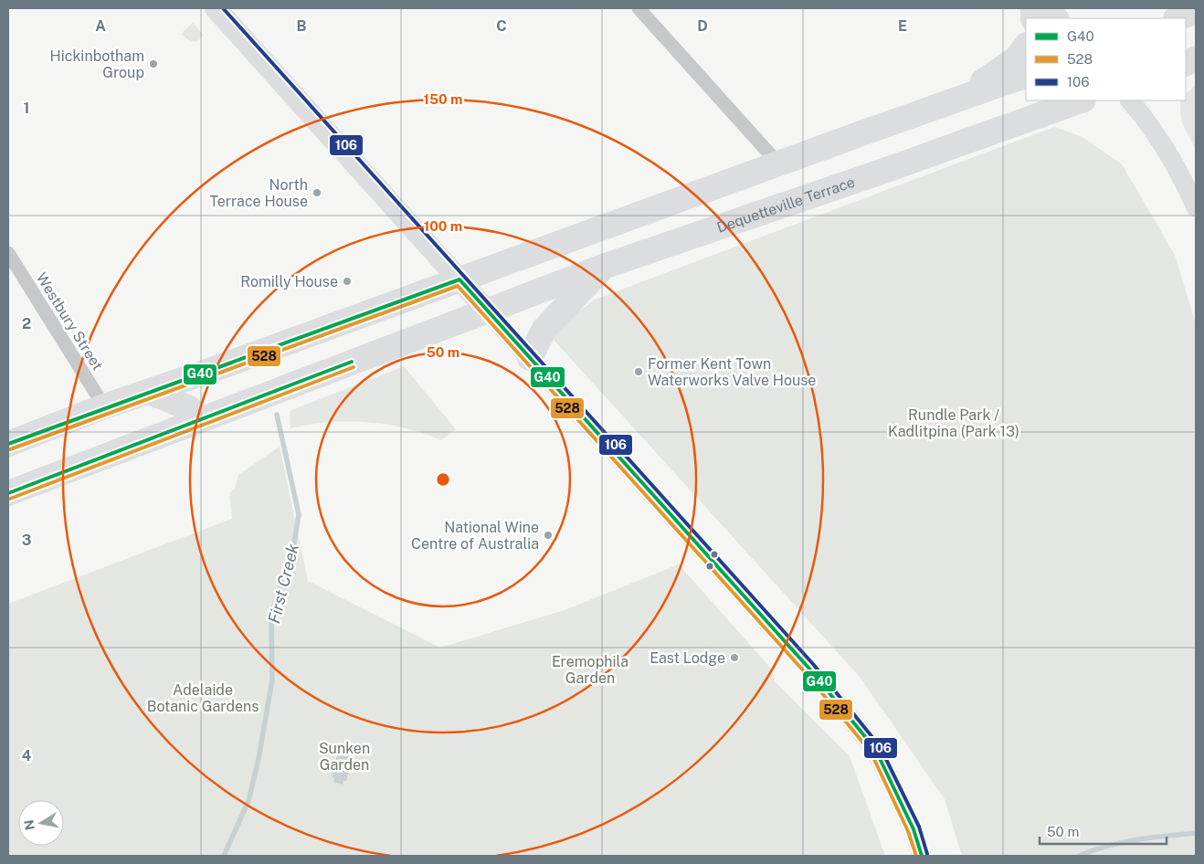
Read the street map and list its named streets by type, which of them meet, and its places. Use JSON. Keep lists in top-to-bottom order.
{
  "streets": {
    "highway": ["Dequetteville Terrace"],
    "street": ["Westbury Street"]
  },
  "water": ["First Creek"],
  "parks": [
    "Rundle Park / Kadlitpina (Park 13)",
    "Eremophila Garden",
    "Adelaide Botanic Gardens",
    "Sunken Garden"
  ],
  "places": [
    "Hickinbotham Group",
    "North Terrace House",
    "Romilly House",
    "Former Kent Town Waterworks Valve House",
    "National Wine Centre of Australia",
    "East Lodge"
  ],
  "lines": ["transit line 106", "transit line G40", "transit line 528"],
  "legend": ["G40", "528", "106"],
  "scale_bar": "50 m",
  "north": "left",
  "grid": {
    "columns": [
      "A",
      "B",
      "C",
      "D",
      "E"
    ],
    "rows": [
      "1",
      "2",
      "3",
      "4"
    ]
  },
  "rings": ["150 m", "100 m", "50 m"]
}
